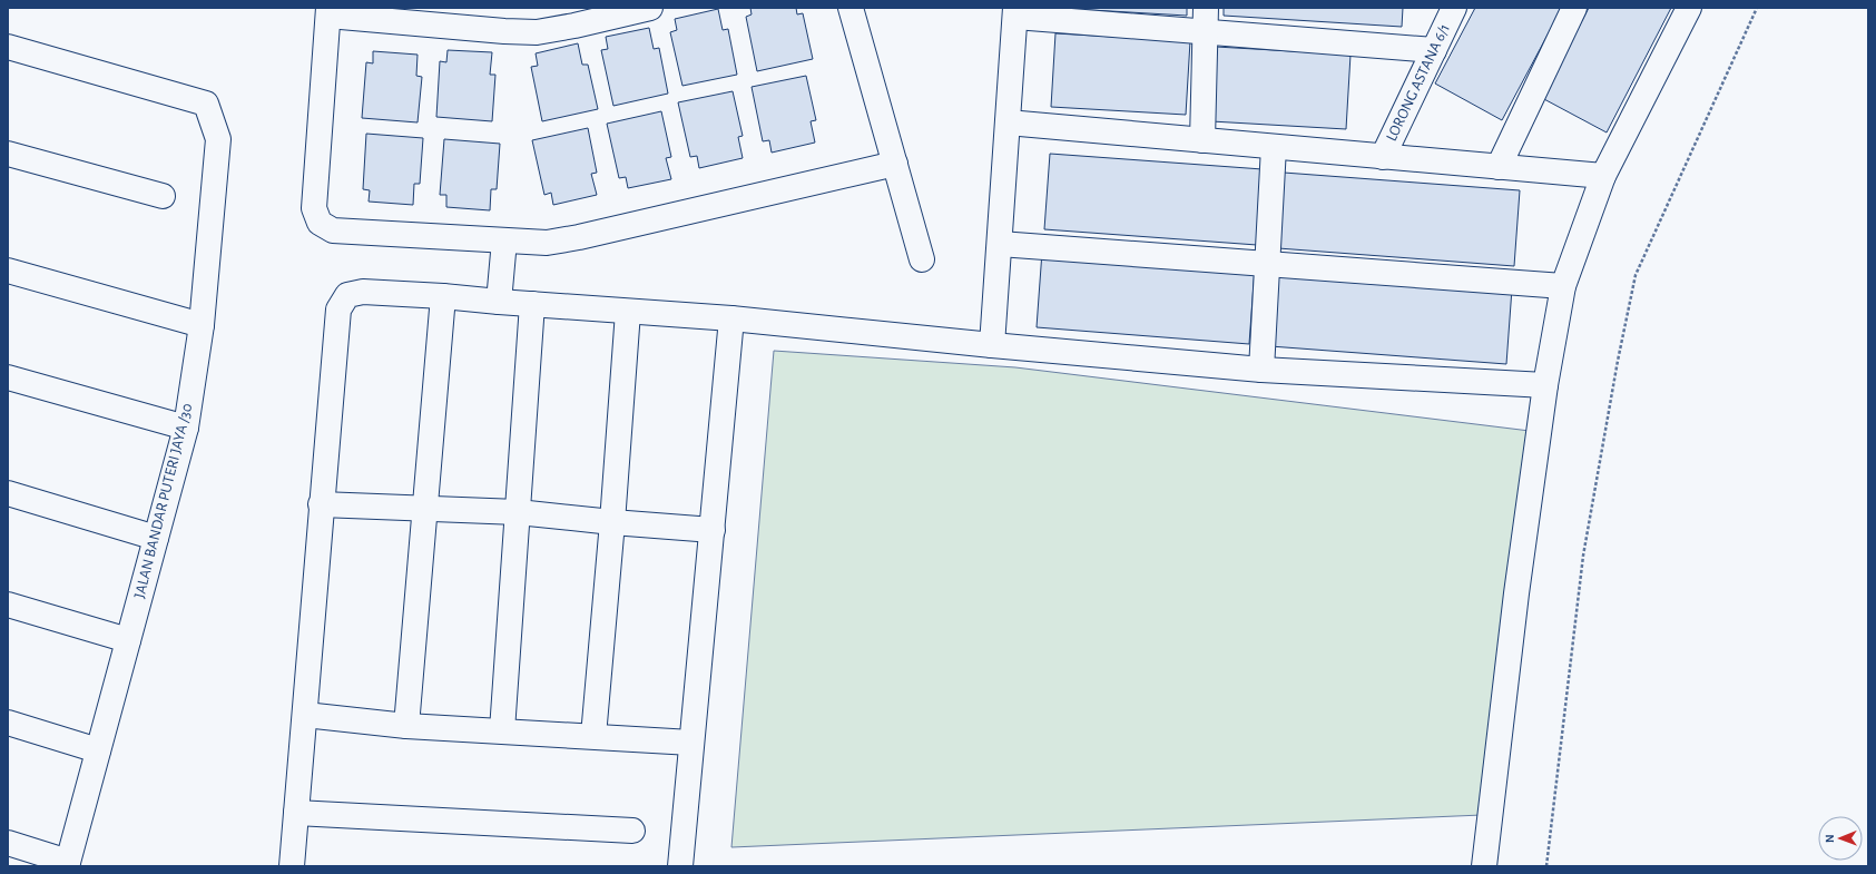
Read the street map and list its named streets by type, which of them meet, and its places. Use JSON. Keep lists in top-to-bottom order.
{
  "streets": {
    "street": ["LORONG ASTANA 6/1", "JALAN BANDAR PUTERI JAYA /30"]
  },
  "north": "left"
}
